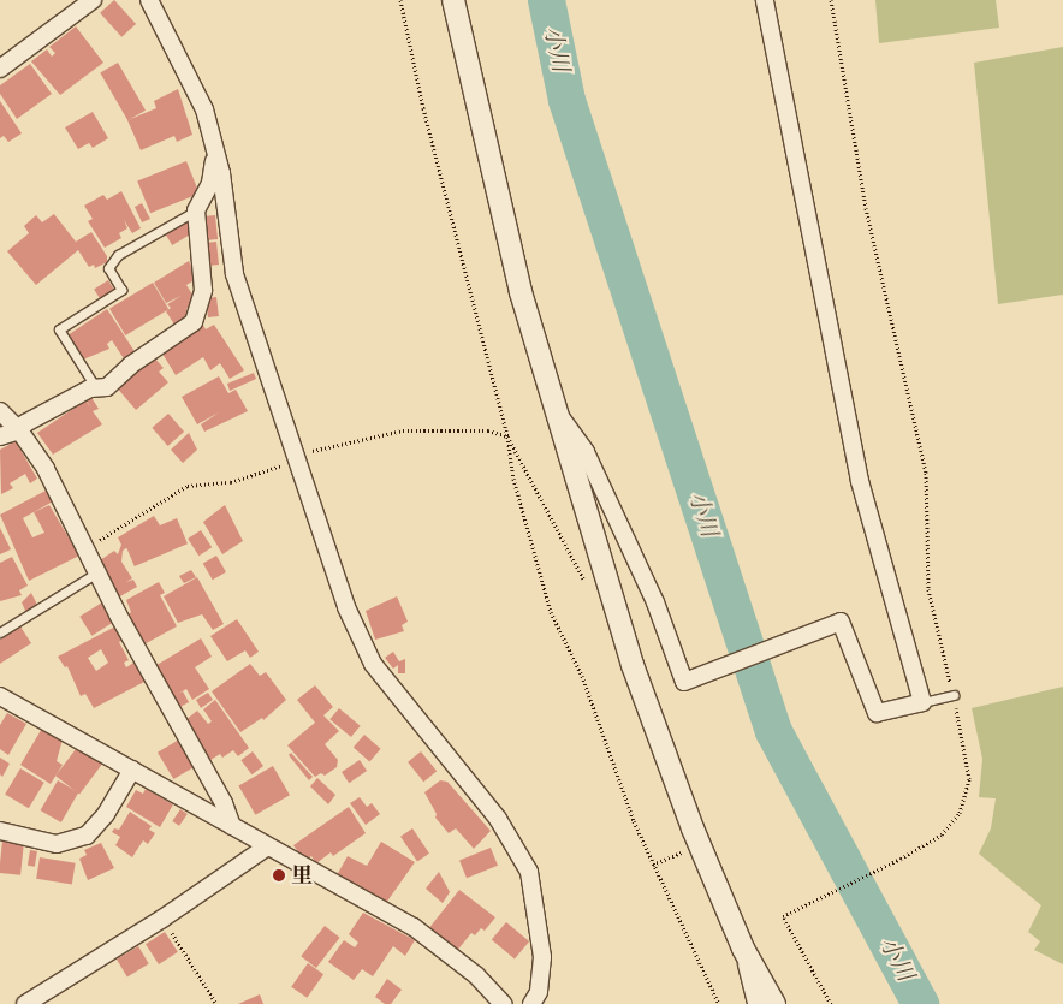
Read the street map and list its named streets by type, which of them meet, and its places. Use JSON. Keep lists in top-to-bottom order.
{
  "water": ["小川"],
  "places": ["里"]
}
